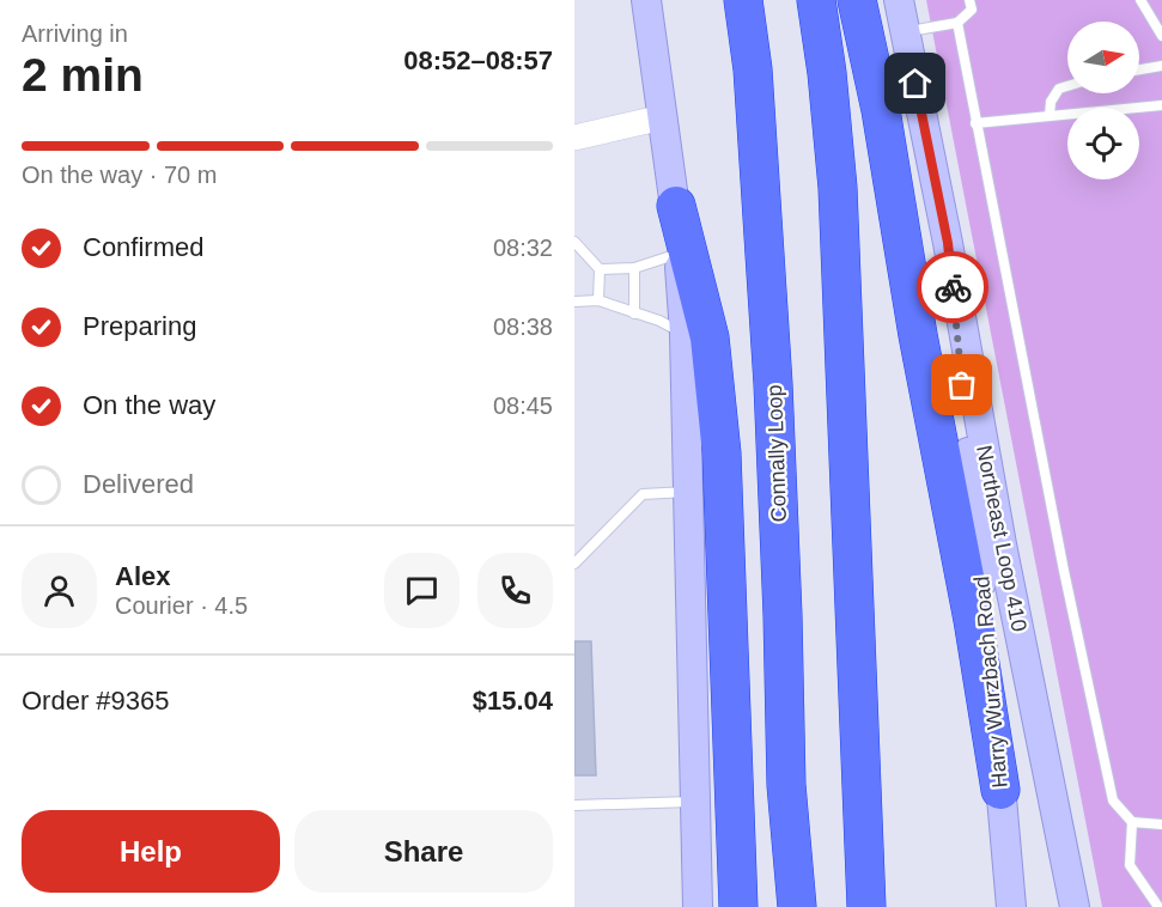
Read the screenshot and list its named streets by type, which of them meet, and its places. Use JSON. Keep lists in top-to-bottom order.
{
  "streets": {
    "highway": ["Connally Loop"],
    "main road": ["Northeast Loop 410", "Harry Wurzbach Road"]
  },
  "crossings": [
    ["Northeast Loop 410", "Harry Wurzbach Road"]
  ],
  "north": "right",
  "page": {
    "heading": ["2 min", "Arriving in", "08:52–08:57"],
    "panel": [
      "Alex",
      "Courier · 4.5",
      "Order #9365",
      "$15.04"
    ],
    "bar": "On the way · 70 m",
    "list": [
      ["Confirmed", "08:32"],
      ["Preparing", "08:38"],
      ["On the way", "08:45"],
      "Delivered"
    ],
    "buttons": ["Help", "Share"]
  }
}
